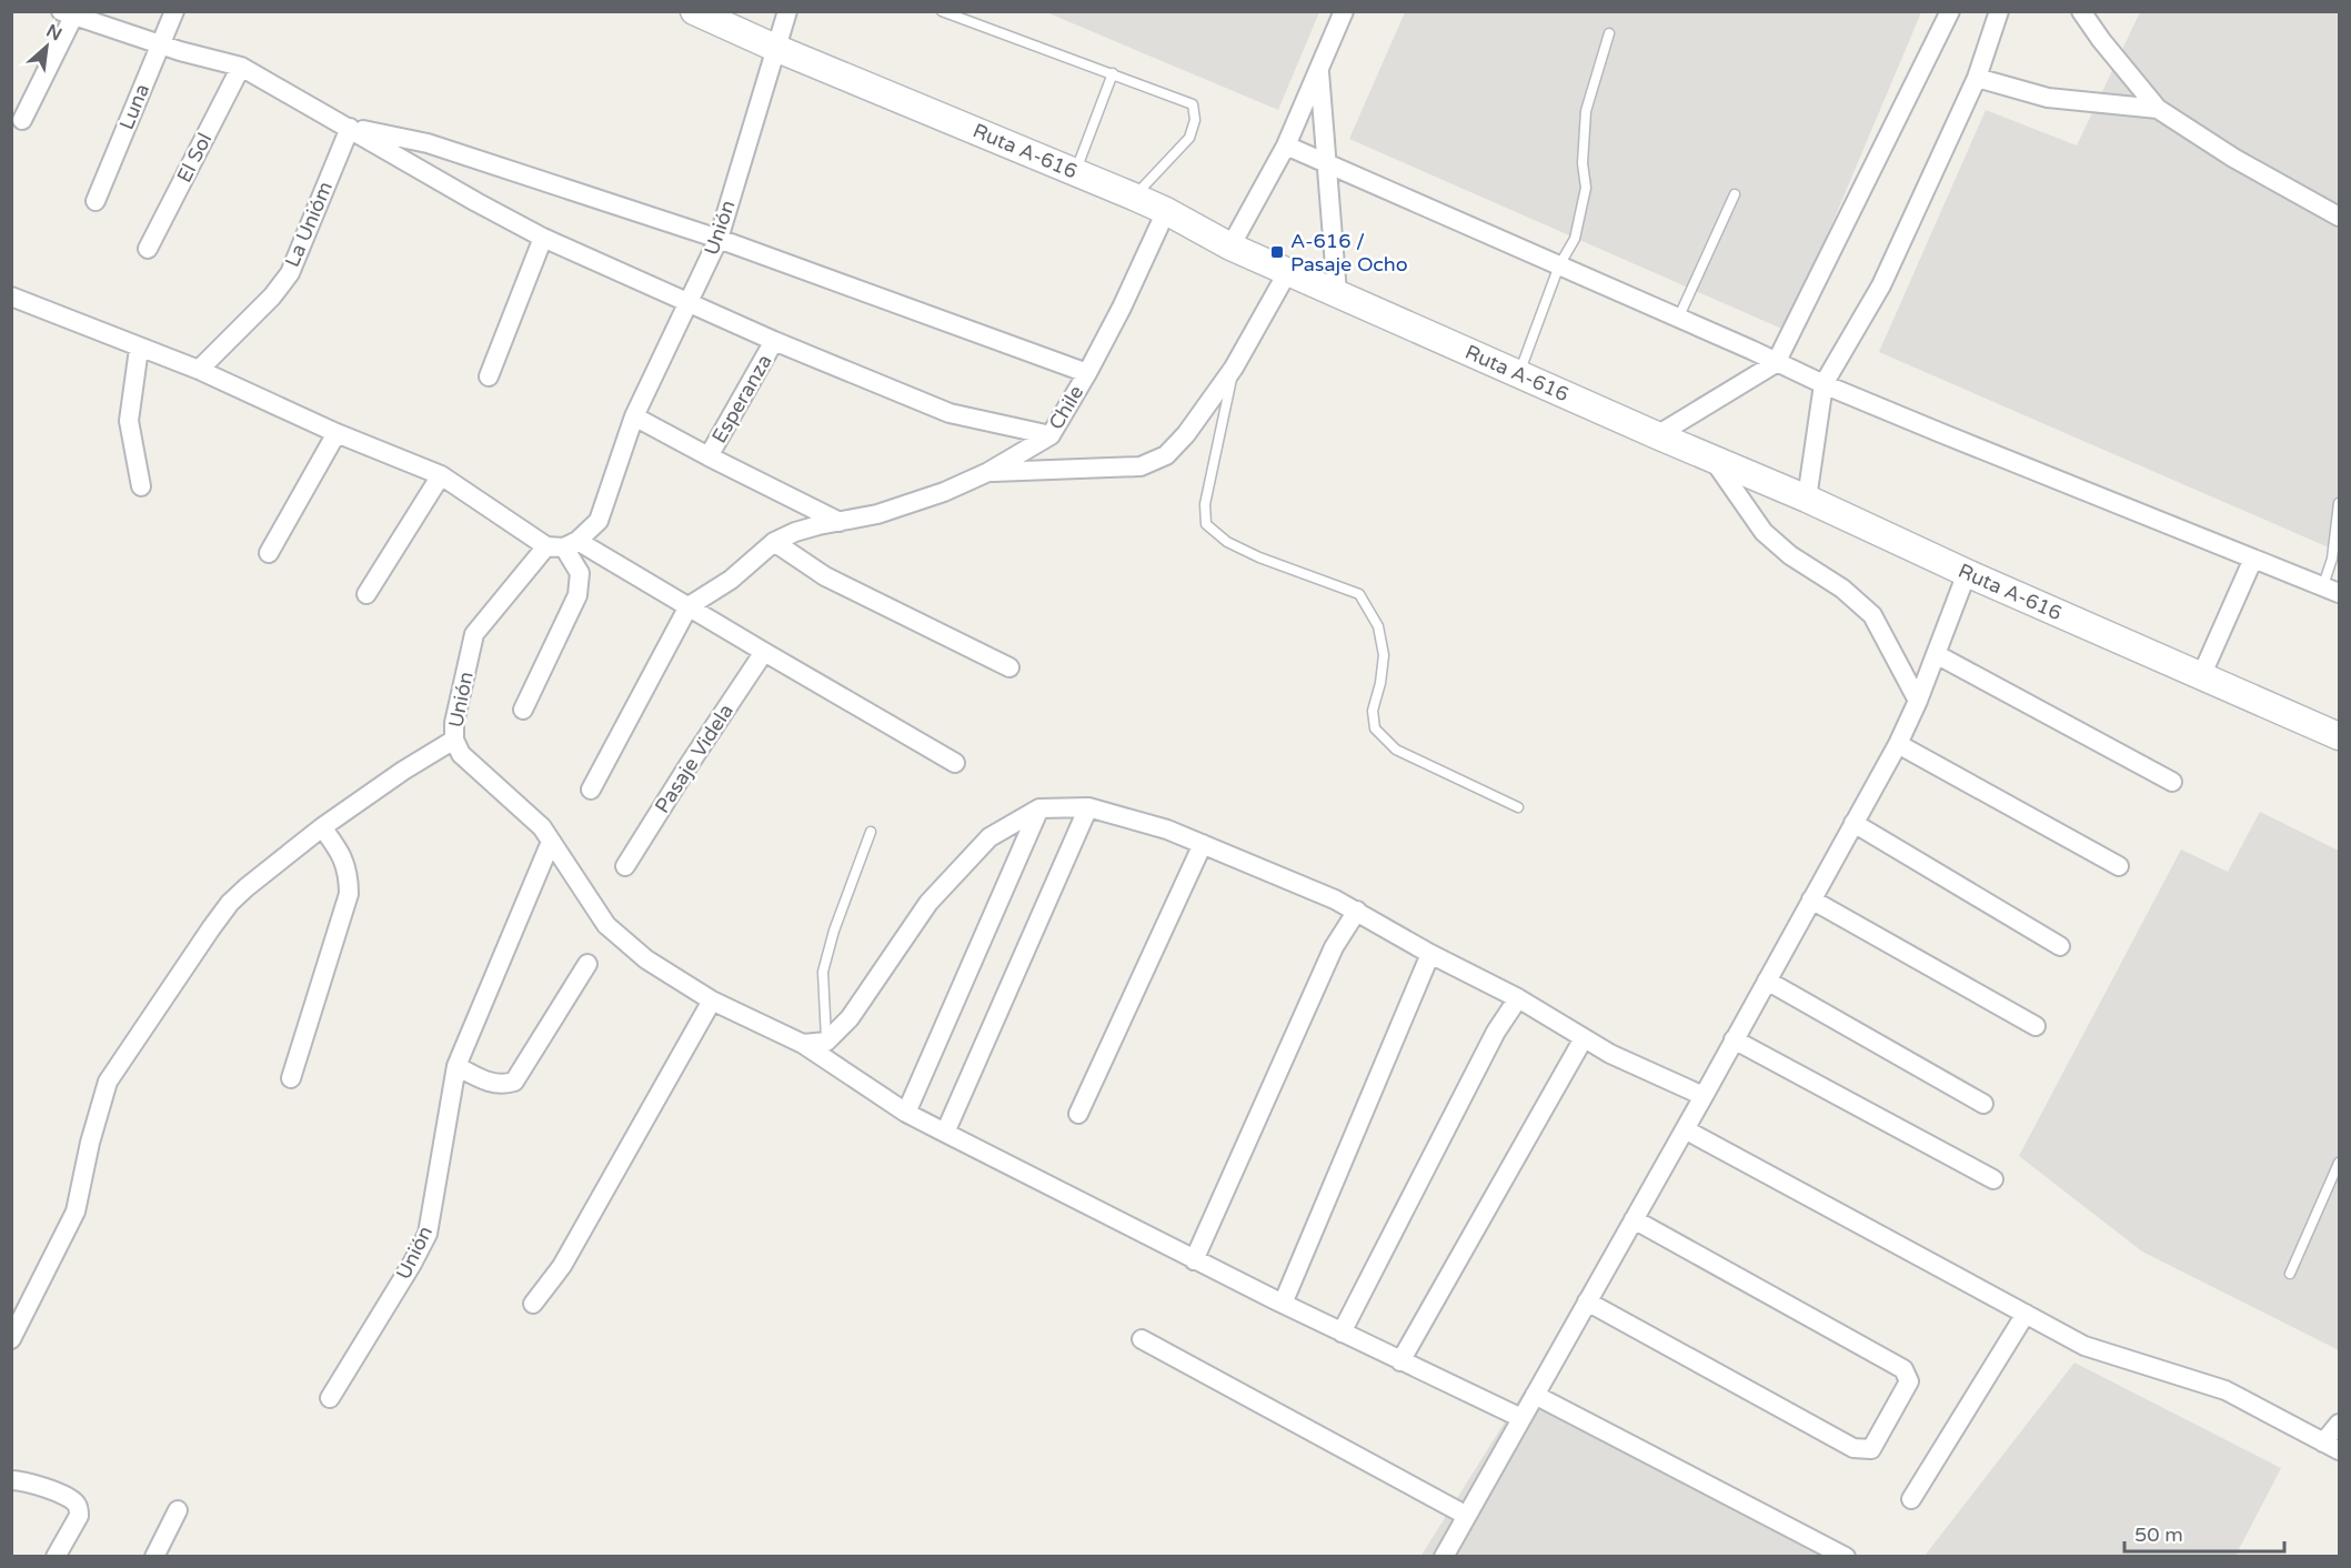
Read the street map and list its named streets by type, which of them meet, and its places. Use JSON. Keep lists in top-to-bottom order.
{
  "streets": {
    "main road": ["Ruta A-616"],
    "street": [
      "Luna",
      "El Sol",
      "La Unióm",
      "Unión",
      "Esperanza",
      "Chile",
      "Pasaje Videla"
    ]
  },
  "crossings": [
    ["Ruta A-616", "Unión"],
    ["Ruta A-616", "Chile"]
  ],
  "places": {
    "transit": ["A-616 / Pasaje Ocho"]
  },
  "scale_bar": "50 m",
  "north": "top right"
}
